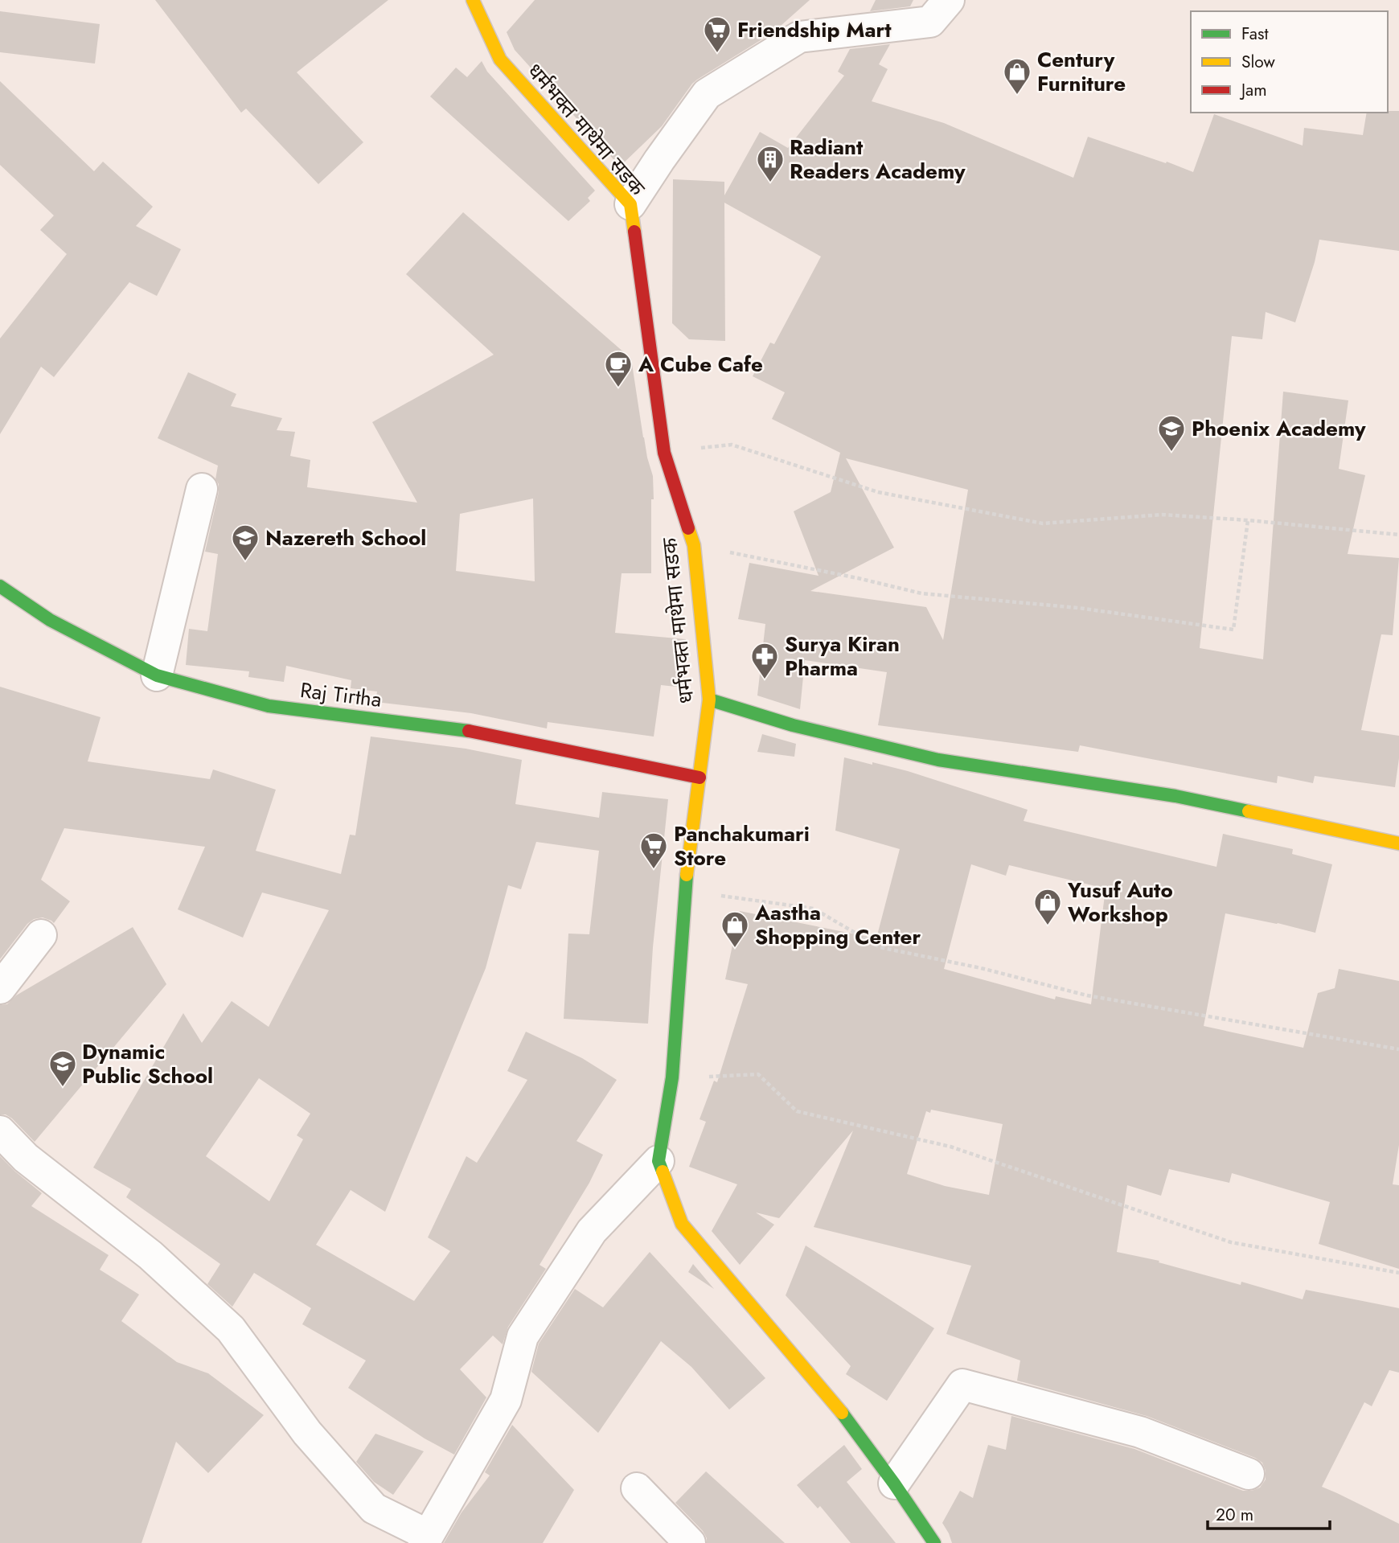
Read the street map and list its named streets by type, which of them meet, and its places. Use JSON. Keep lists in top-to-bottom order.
{
  "streets": {
    "main road": ["धर्मभक्त माथेमा सडक", "Raj Tirtha"]
  },
  "crossings": [
    ["धर्मभक्त माथेमा सडक", "Raj Tirtha"]
  ],
  "places": {
    "supermarket": ["Friendship Mart", "Panchakumari Store"],
    "shop": ["Century Furniture", "Yusuf Auto Workshop", "Aastha Shopping Center"],
    "building": ["Radiant Readers Academy"],
    "cafe": ["A Cube Cafe"],
    "school or university": ["Phoenix Academy", "Nazereth School", "Dynamic Public School"],
    "pharmacy": ["Surya Kiran Pharma"]
  },
  "legend": ["Fast", "Slow", "Jam"],
  "scale_bar": "20 m"
}
